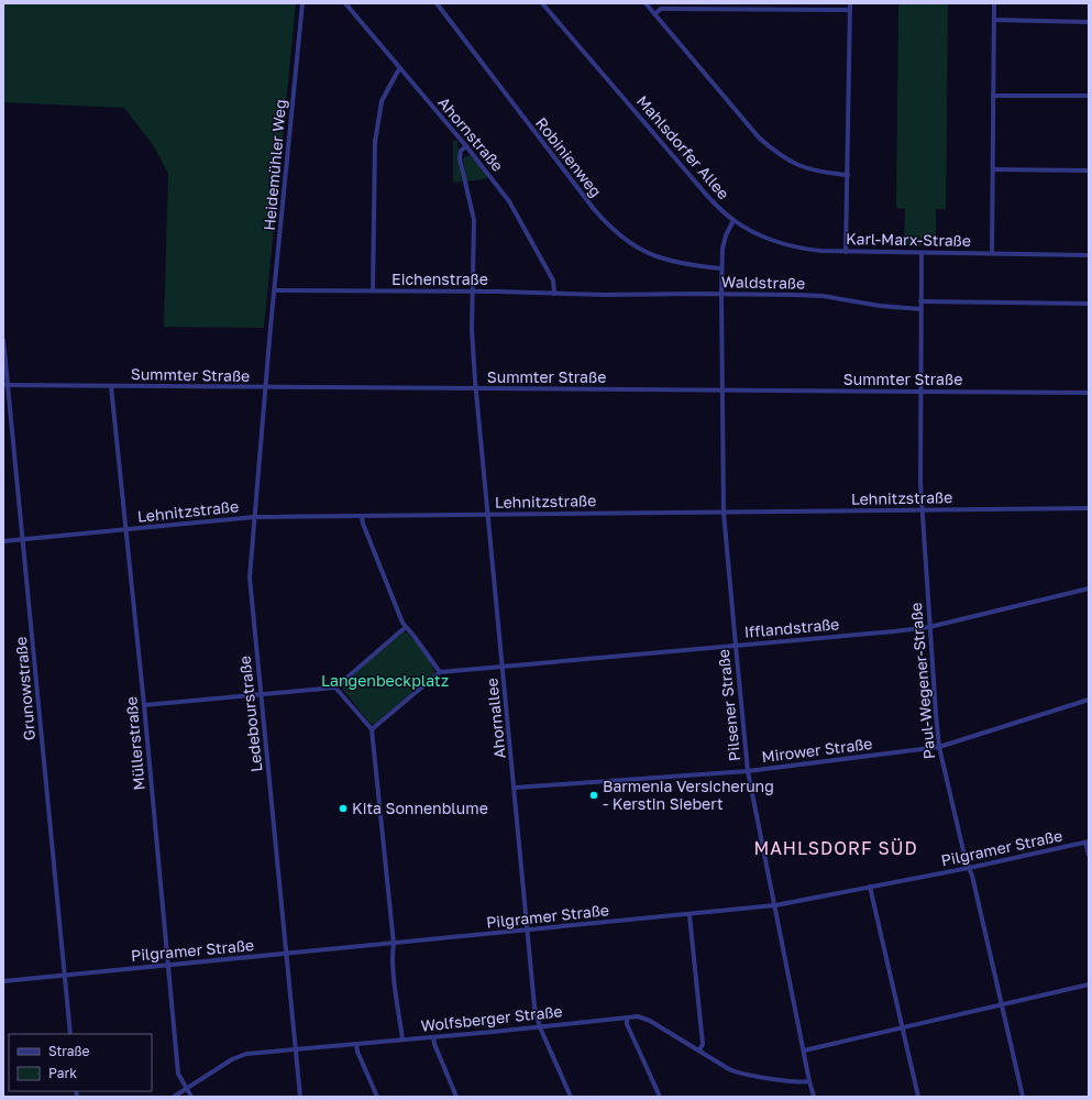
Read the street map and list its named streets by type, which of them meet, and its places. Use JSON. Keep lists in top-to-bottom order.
{
  "streets": {
    "street": [
      "Ahornstraße",
      "Mahlsdorfer Allee",
      "Robinienweg",
      "Heidemühler Weg",
      "Karl-Marx-Straße",
      "Eichenstraße",
      "Waldstraße",
      "Summter Straße",
      "Lehnitzstraße",
      "Ifflandstraße",
      "Paul-Wegener-Straße",
      "Grunowstraße",
      "Pilsener Straße",
      "Ledebourstraße",
      "Ahornallee",
      "Müllerstraße",
      "Mirower Straße",
      "Pilgramer Straße",
      "Wolfsberger Straße"
    ]
  },
  "crossings": [
    ["Ahornstraße", "Eichenstraße"],
    ["Ahornstraße", "Ahornallee"],
    ["Mahlsdorfer Allee", "Robinienweg"],
    ["Mahlsdorfer Allee", "Karl-Marx-Straße"],
    ["Mahlsdorfer Allee", "Waldstraße"],
    ["Mahlsdorfer Allee", "Pilsener Straße"],
    ["Heidemühler Weg", "Eichenstraße"],
    ["Heidemühler Weg", "Ledebourstraße"],
    ["Karl-Marx-Straße", "Paul-Wegener-Straße"],
    ["Eichenstraße", "Waldstraße"],
    ["Eichenstraße", "Ahornallee"],
    ["Waldstraße", "Paul-Wegener-Straße"],
    ["Summter Straße", "Paul-Wegener-Straße"],
    ["Summter Straße", "Grunowstraße"],
    ["Summter Straße", "Pilsener Straße"],
    ["Summter Straße", "Ledebourstraße"],
    ["Summter Straße", "Ahornallee"],
    ["Summter Straße", "Müllerstraße"],
    ["Lehnitzstraße", "Paul-Wegener-Straße"],
    ["Lehnitzstraße", "Grunowstraße"],
    ["Lehnitzstraße", "Pilsener Straße"],
    ["Lehnitzstraße", "Ledebourstraße"],
    ["Lehnitzstraße", "Ahornallee"],
    ["Lehnitzstraße", "Müllerstraße"],
    ["Ifflandstraße", "Paul-Wegener-Straße"],
    ["Ifflandstraße", "Pilsener Straße"],
    ["Ifflandstraße", "Ahornallee"],
    ["Paul-Wegener-Straße", "Mirower Straße"],
    ["Paul-Wegener-Straße", "Pilgramer Straße"],
    ["Grunowstraße", "Pilgramer Straße"],
    ["Pilsener Straße", "Mirower Straße"],
    ["Pilsener Straße", "Pilgramer Straße"],
    ["Pilsener Straße", "Wolfsberger Straße"],
    ["Ledebourstraße", "Pilgramer Straße"],
    ["Ledebourstraße", "Wolfsberger Straße"],
    ["Ahornallee", "Mirower Straße"],
    ["Ahornallee", "Pilgramer Straße"],
    ["Ahornallee", "Wolfsberger Straße"],
    ["Müllerstraße", "Pilgramer Straße"],
    ["Müllerstraße", "Wolfsberger Straße"]
  ],
  "districts": ["MAHLSDORF SÜD"],
  "parks": ["Langenbeckplatz"],
  "places": ["Barmenia Versicherung - Kerstin Siebert", "Kita Sonnenblume"],
  "legend": ["Straße", "Park"]
}
